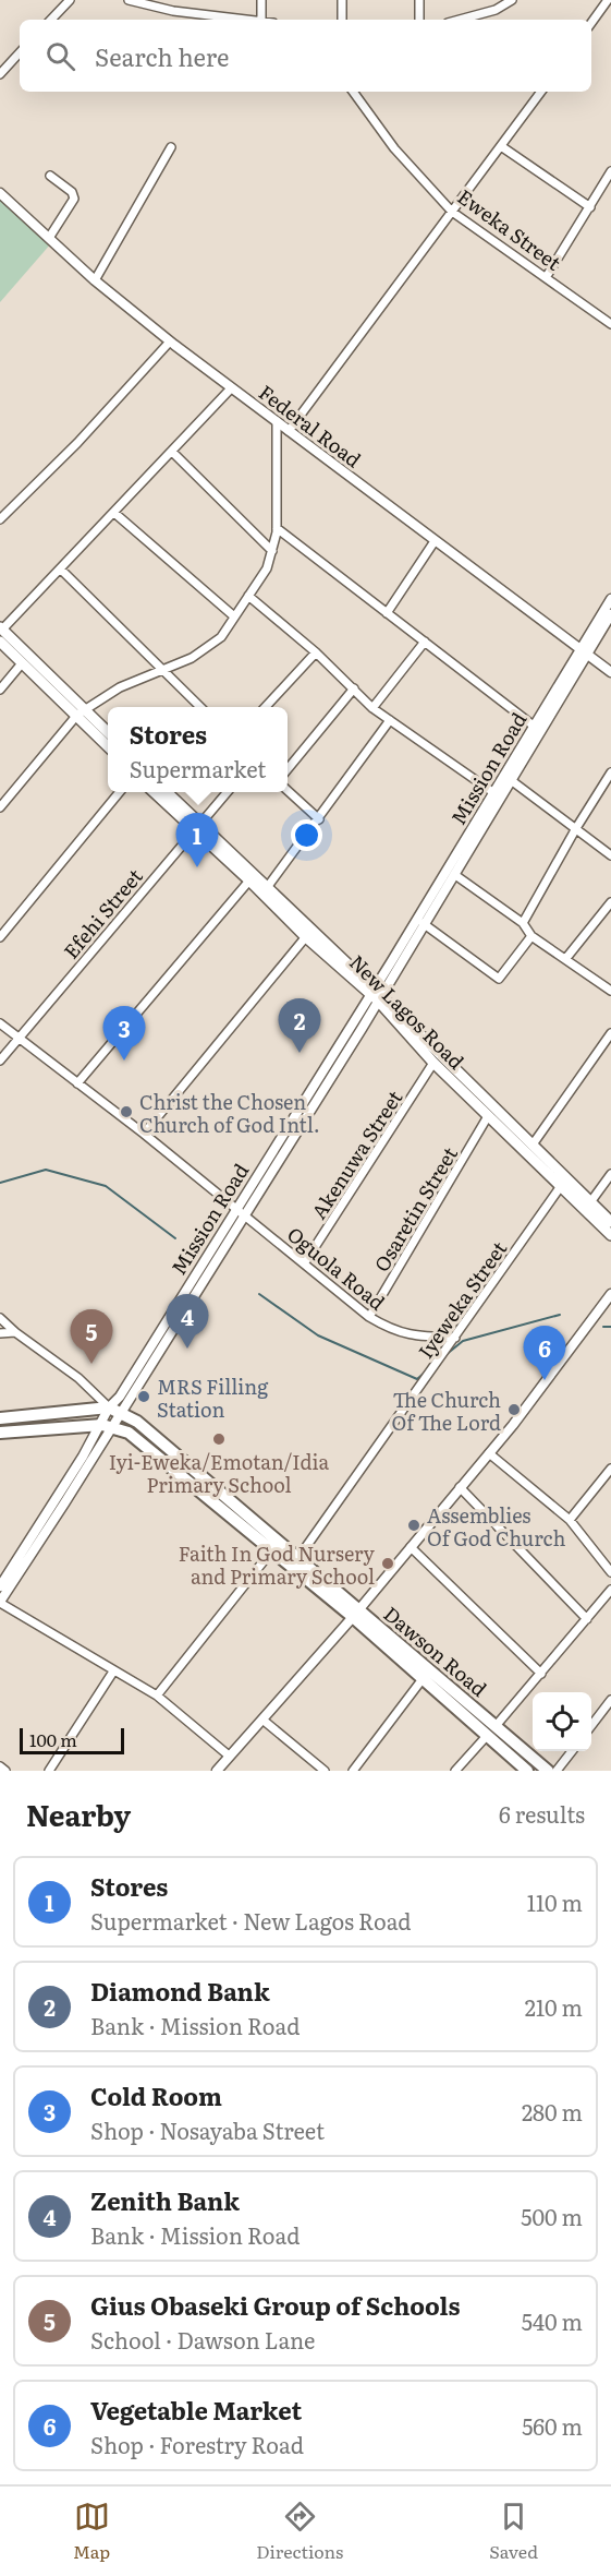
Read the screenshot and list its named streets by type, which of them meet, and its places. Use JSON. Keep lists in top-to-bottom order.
{
  "streets": {
    "highway": ["Dawson Road"],
    "main road": ["New Lagos Road"],
    "street": [
      "Eweka Street",
      "Federal Road",
      "Mission Road",
      "Efehi Street",
      "Akenuwa Street",
      "Osaretin Street",
      "Oguola Road",
      "Iyeweka Street"
    ]
  },
  "crossings": [
    ["Federal Road", "Mission Road"],
    ["Mission Road", "New Lagos Road"],
    ["Mission Road", "Oguola Road"],
    ["Mission Road", "Dawson Road"],
    ["Efehi Street", "New Lagos Road"],
    ["Efehi Street", "Oguola Road"],
    ["New Lagos Road", "Akenuwa Street"],
    ["New Lagos Road", "Osaretin Street"],
    ["New Lagos Road", "Iyeweka Street"],
    ["Akenuwa Street", "Oguola Road"],
    ["Osaretin Street", "Oguola Road"],
    ["Oguola Road", "Iyeweka Street"],
    ["Iyeweka Street", "Dawson Road"]
  ],
  "places": [
    "Christ the Chosen Church of God Intl.",
    "MRS Filling Station",
    "The Church Of The Lord",
    "Iyi-Eweka/Emotan/Idia Primary School",
    "Assemblies Of God Church",
    "Faith In God Nursery and Primary School"
  ],
  "scale_bar": "100 m",
  "page": {
    "search": "Search here",
    "popup": ["Stores", "Supermarket"],
    "pins": [
      "1",
      "2",
      "3",
      "4",
      "5",
      "6"
    ],
    "scale": "100 m",
    "heading": ["Nearby", "6 results"],
    "list": [
      {
        "mark": "1",
        "name": "Stores",
        "note": "Supermarket · New Lagos Road",
        "value": "110 m"
      },
      {
        "mark": "2",
        "name": "Diamond Bank",
        "note": "Bank · Mission Road",
        "value": "210 m"
      },
      {
        "mark": "3",
        "name": "Cold Room",
        "note": "Shop · Nosayaba Street",
        "value": "280 m"
      },
      {
        "mark": "4",
        "name": "Zenith Bank",
        "note": "Bank · Mission Road",
        "value": "500 m"
      },
      {
        "mark": "5",
        "name": "Gius Obaseki Group of Schools",
        "note": "School · Dawson Lane",
        "value": "540 m"
      },
      {
        "mark": "6",
        "name": "Vegetable Market",
        "note": "Shop · Forestry Road",
        "value": "560 m"
      }
    ],
    "nav": ["Map", "Directions", "Saved"]
  }
}
